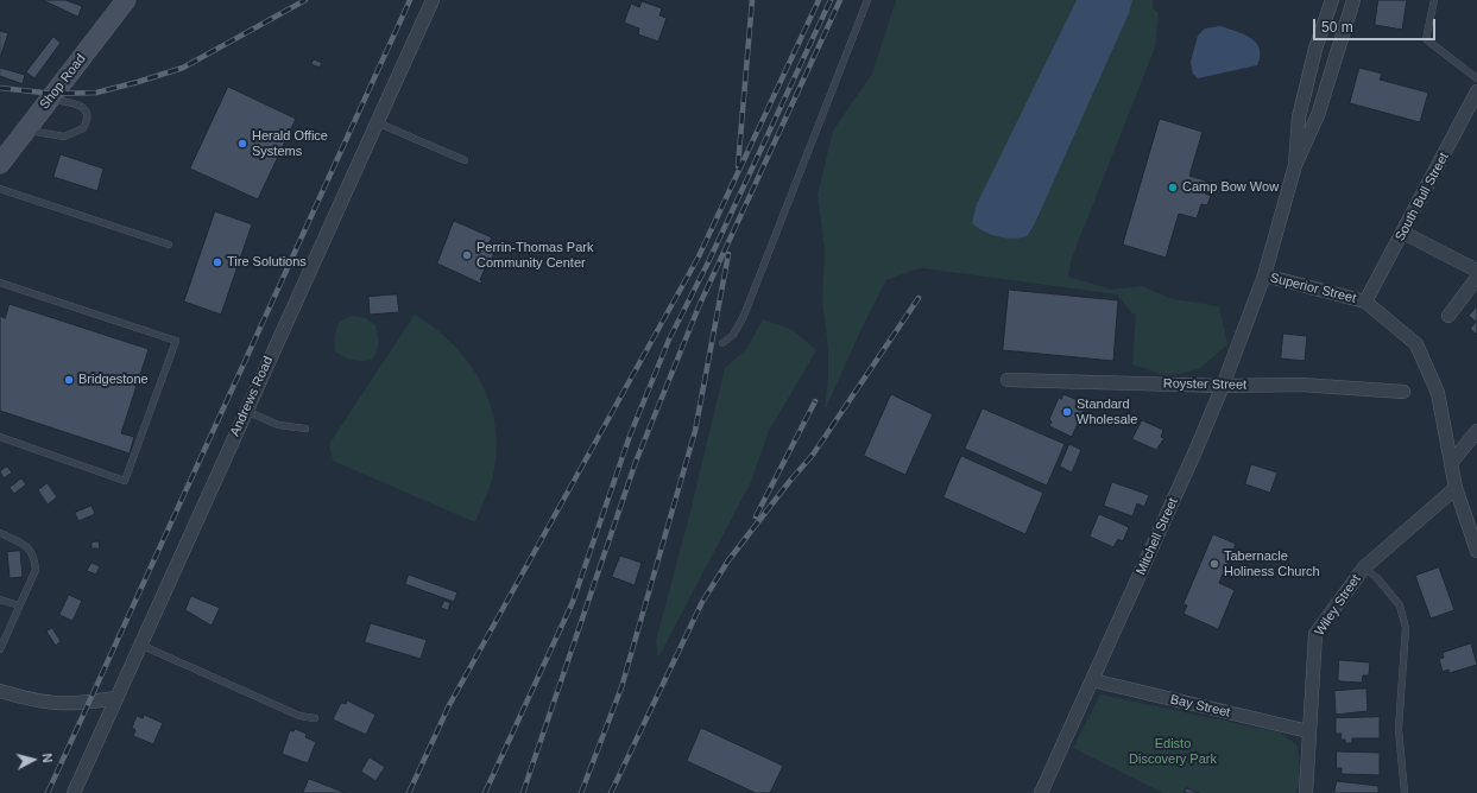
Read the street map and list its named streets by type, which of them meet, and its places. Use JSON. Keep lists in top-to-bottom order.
{
  "streets": {
    "street": [
      "Shop Road",
      "South Bull Street",
      "Superior Street",
      "Royster Street",
      "Andrews Road",
      "Mitchell Street",
      "Wiley Street",
      "Bay Street"
    ]
  },
  "crossings": [
    ["South Bull Street", "Superior Street"],
    ["Superior Street", "Mitchell Street"],
    ["Superior Street", "Wiley Street"],
    ["Royster Street", "Mitchell Street"],
    ["Mitchell Street", "Bay Street"],
    ["Wiley Street", "Bay Street"]
  ],
  "parks": ["Edisto Discovery Park"],
  "places": [
    "Herald Office Systems",
    "Camp Bow Wow",
    "Perrin-Thomas Park Community Center",
    "Tire Solutions",
    "Bridgestone",
    "Standard Wholesale",
    "Tabernacle Holiness Church"
  ],
  "scale_bar": "50 m",
  "north": "right"
}
